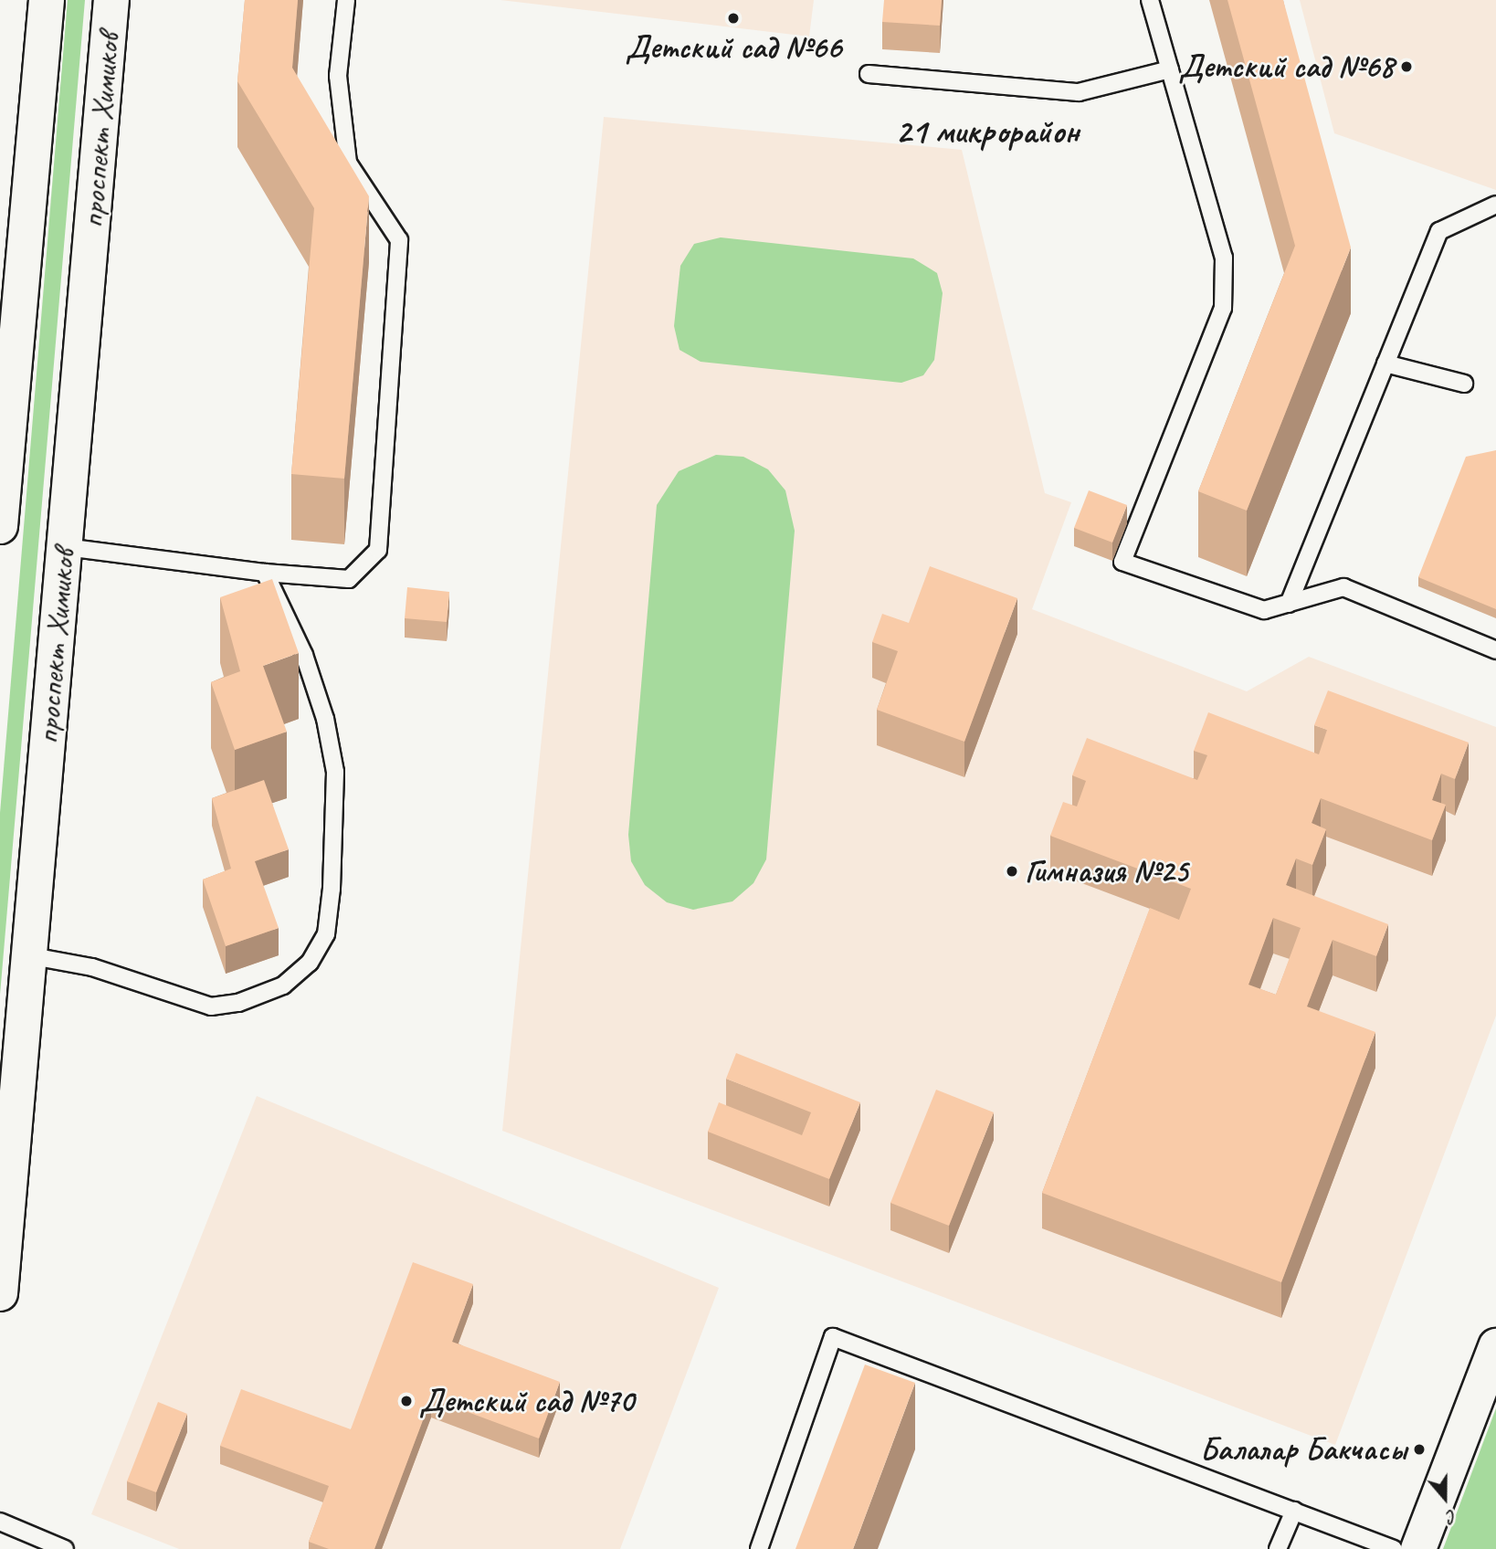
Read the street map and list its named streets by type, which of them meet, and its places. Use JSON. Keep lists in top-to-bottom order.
{
  "streets": {
    "main road": ["проспект Химиков"]
  },
  "districts": ["21 микрорайон"],
  "places": [
    "Детский сад №66",
    "Детский сад №68",
    "Гимназия №25",
    "Детский сад №70",
    "Балалар Бакчасы"
  ],
  "north": "bottom"
}
